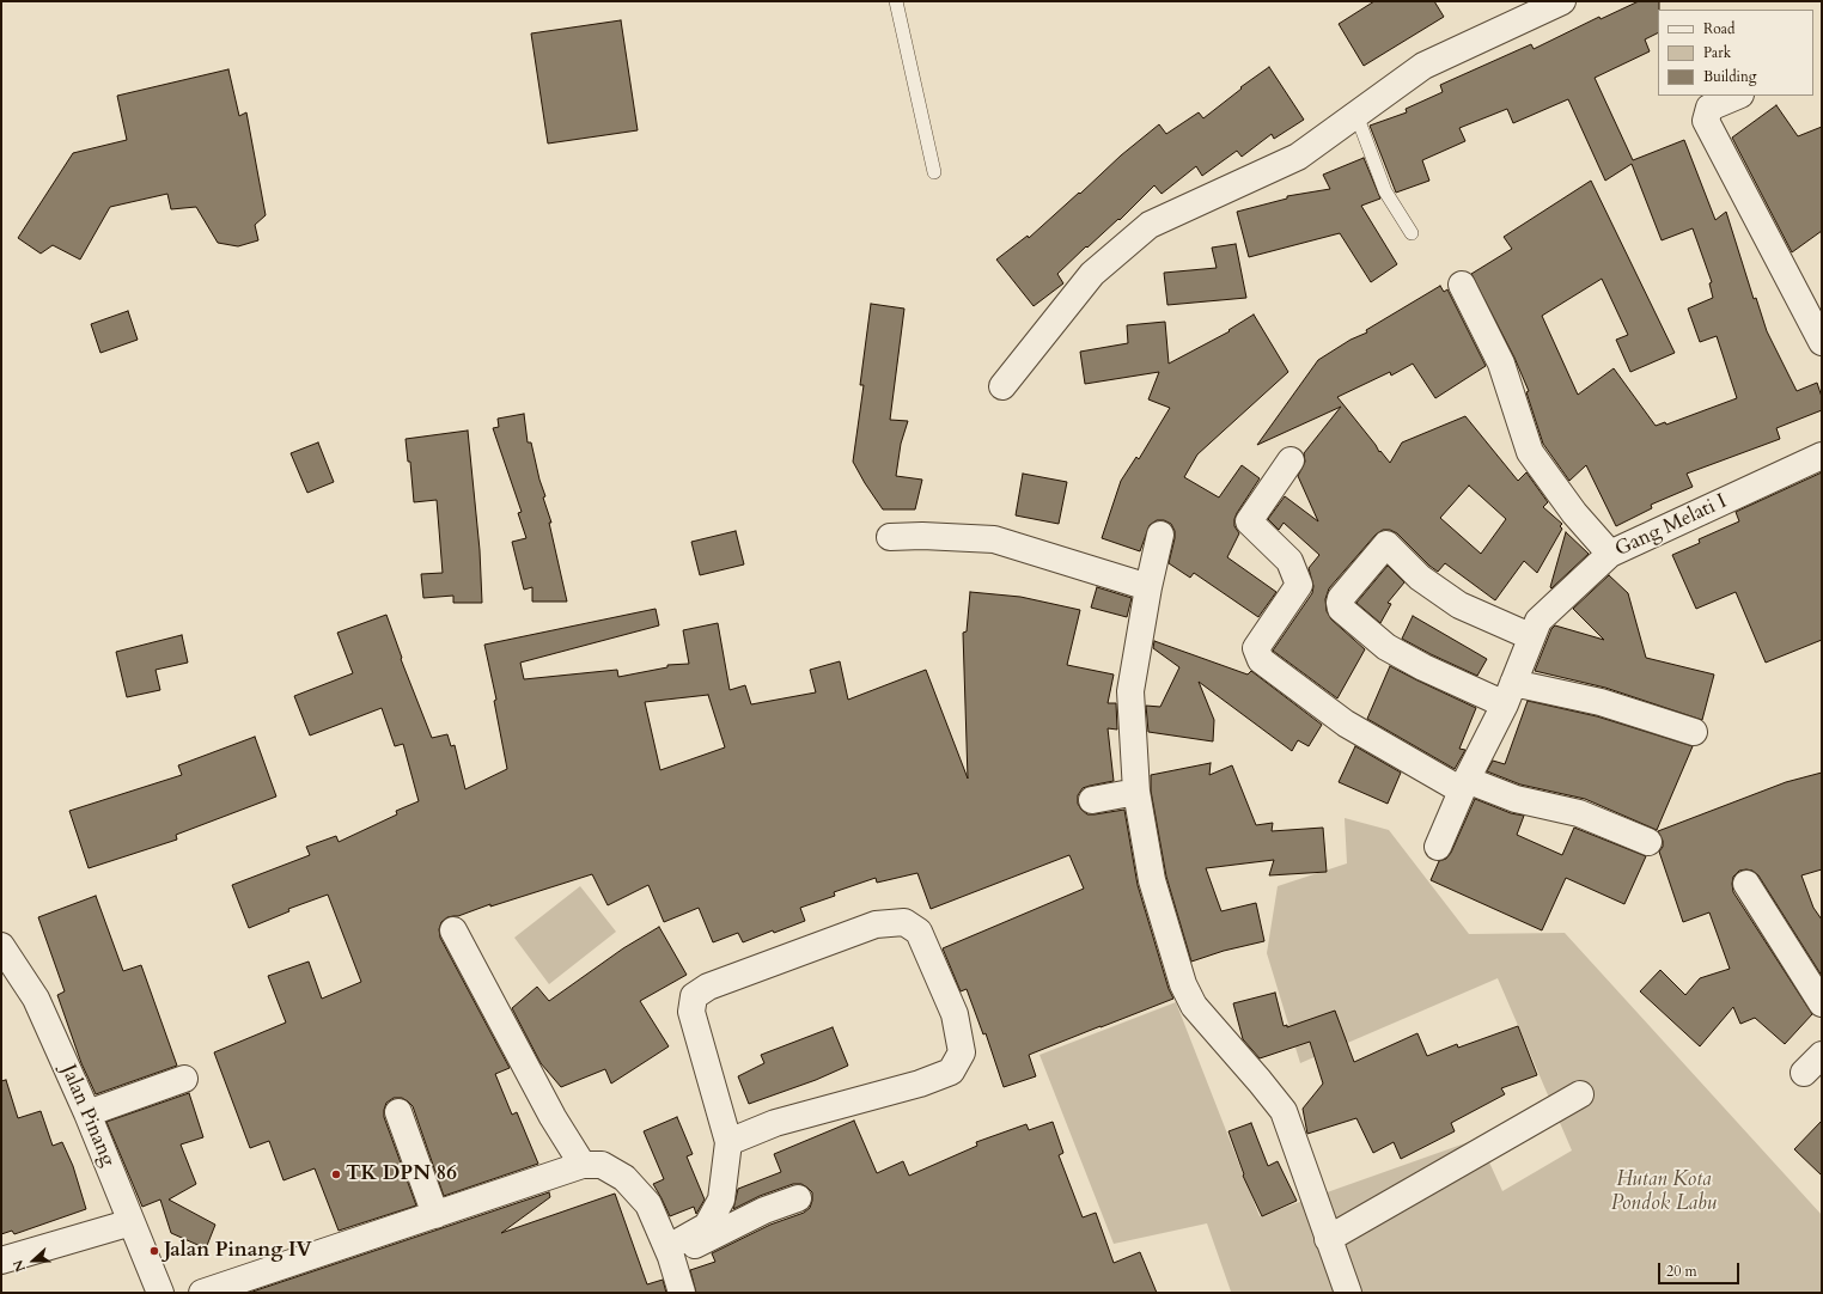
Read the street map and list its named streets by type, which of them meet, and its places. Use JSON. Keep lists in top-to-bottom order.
{
  "streets": {
    "street": ["Gang Melati I", "Jalan Pinang"]
  },
  "parks": ["Hutan Kota Pondok Labu"],
  "places": ["TK DPN 86", "Jalan Pinang IV"],
  "legend": ["Road", "Park", "Building"],
  "scale_bar": "20 m",
  "north": "left"
}
